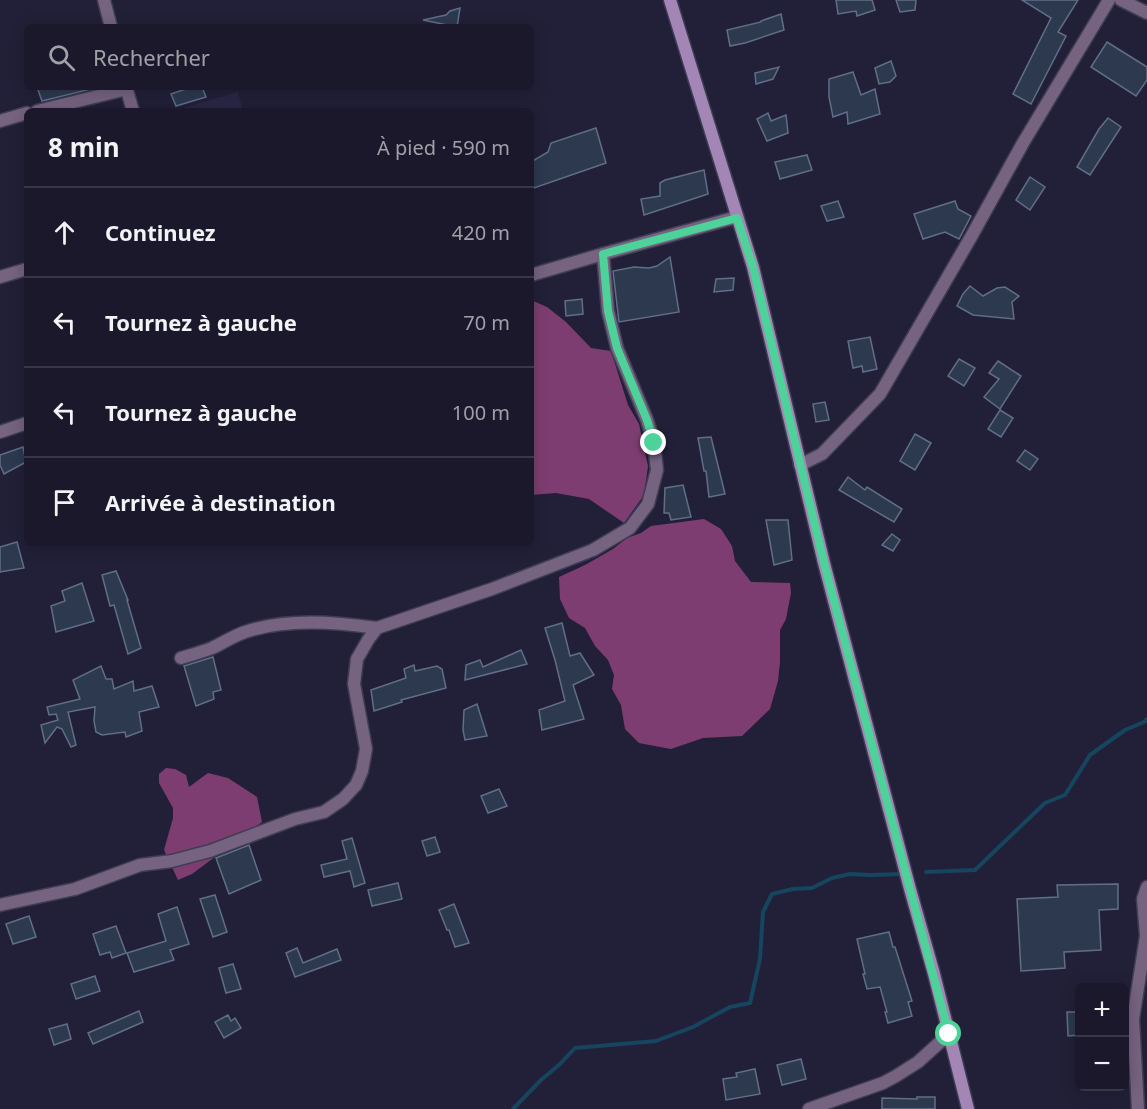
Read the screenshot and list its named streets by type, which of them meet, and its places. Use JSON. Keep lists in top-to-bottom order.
{
  "page": {
    "search": "Rechercher",
    "heading": ["8 min", "À pied · 590 m"],
    "list": [
      ["Continuez", "420 m"],
      ["Tournez à gauche", "70 m"],
      ["Tournez à gauche", "100 m"],
      "Arrivée à destination"
    ],
    "map_buttons": ["+", "−"]
  }
}
